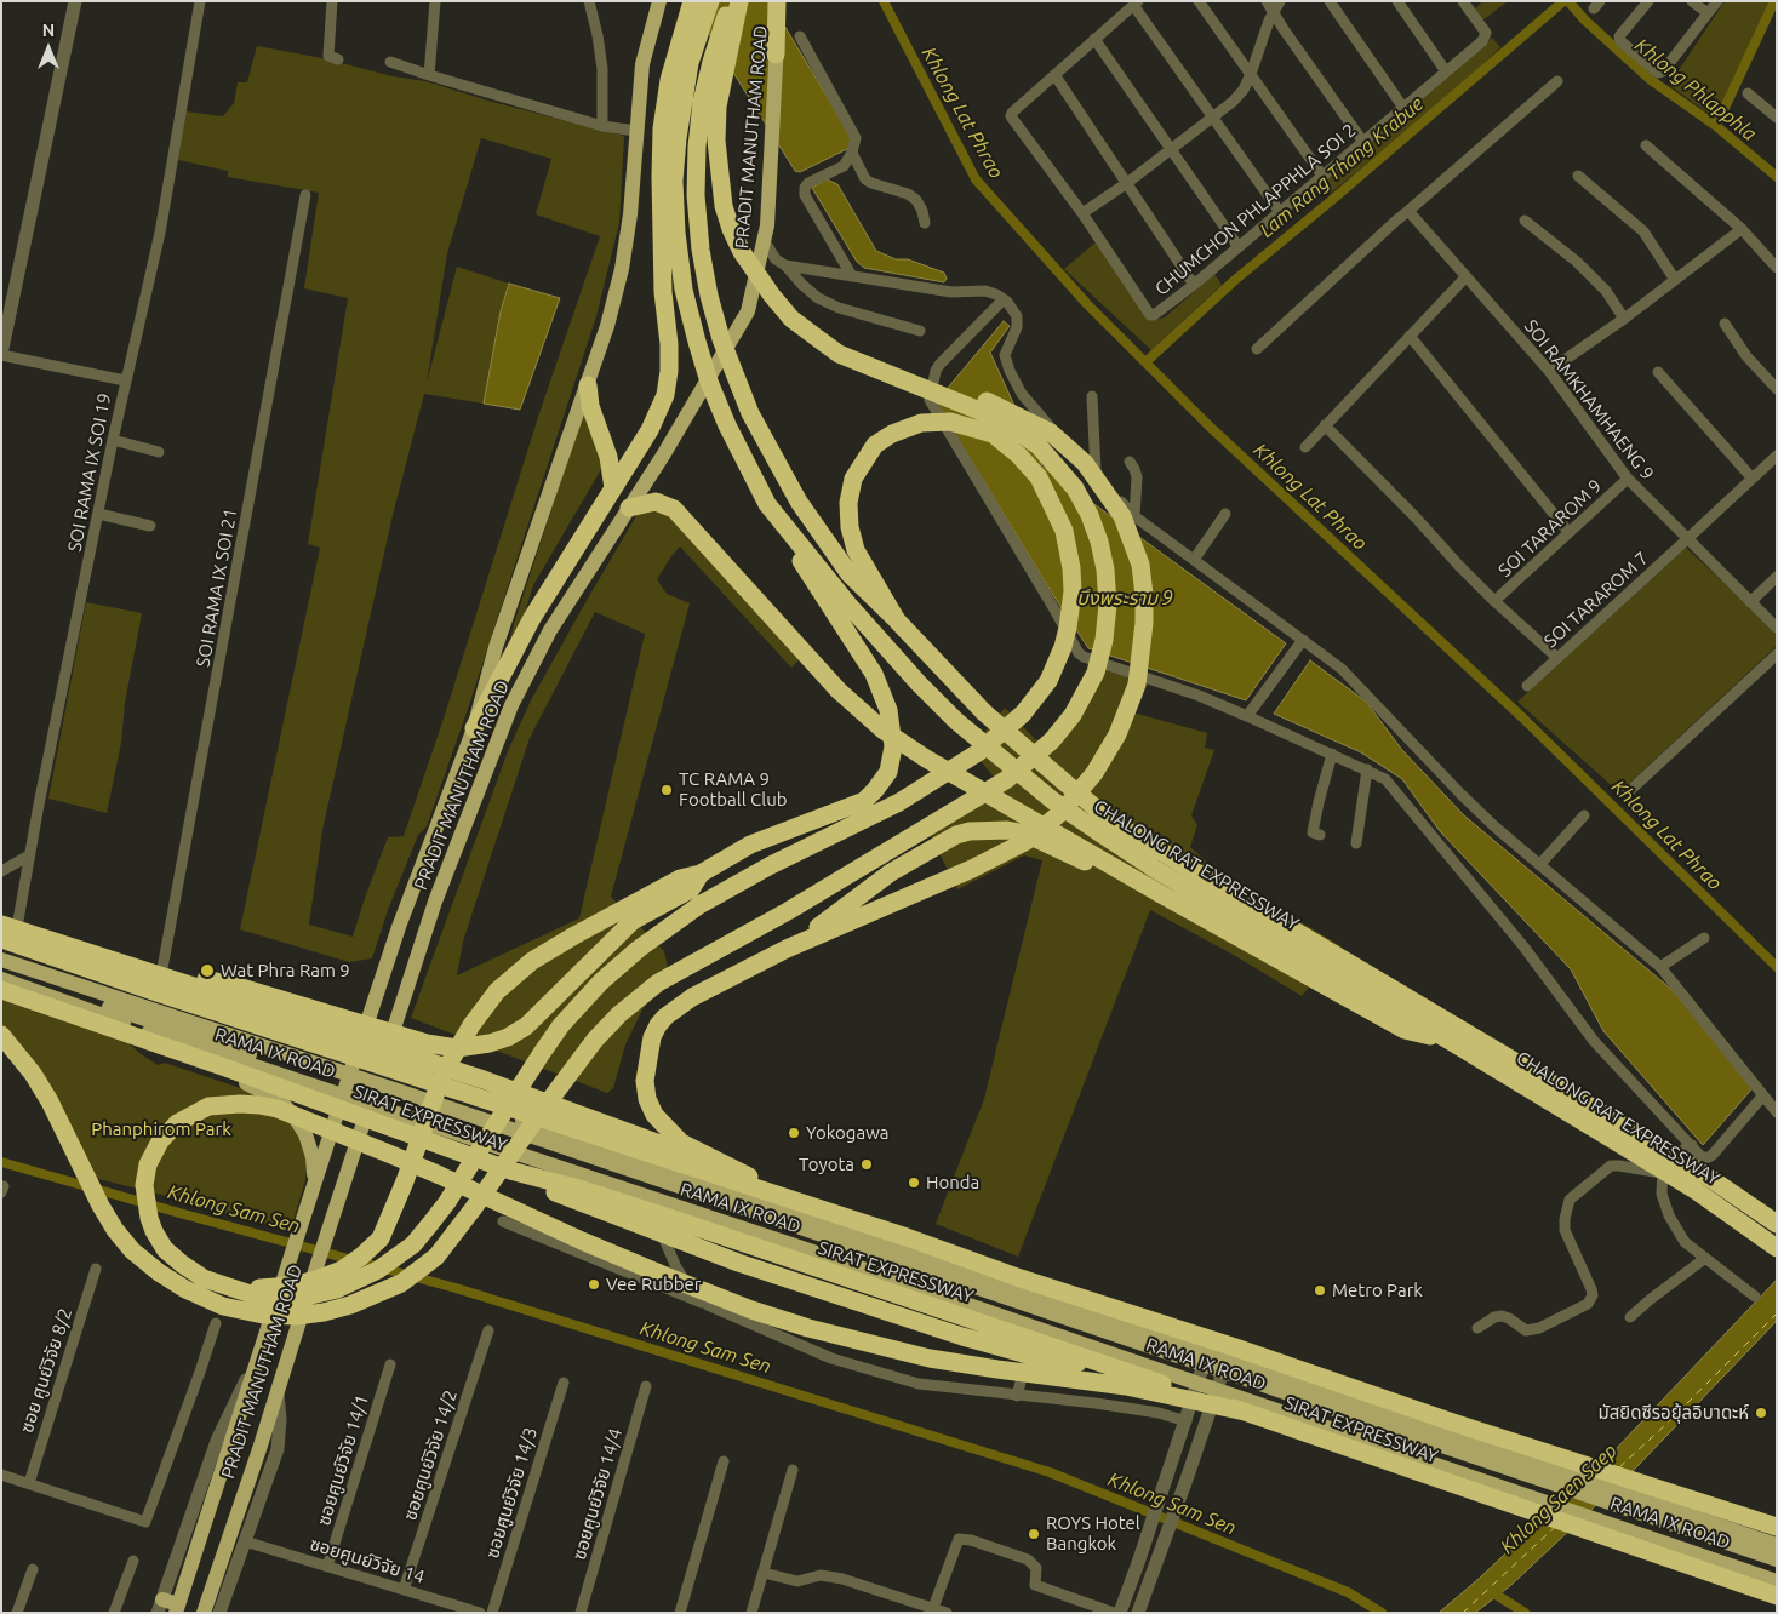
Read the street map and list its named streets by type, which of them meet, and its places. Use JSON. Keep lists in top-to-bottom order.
{
  "streets": {
    "highway": ["CHALONG RAT EXPRESSWAY", "SIRAT EXPRESSWAY"],
    "main road": ["PRADIT MANUTHAM ROAD", "RAMA IX ROAD"],
    "street": [
      "CHUMCHON PHLAPPHLA SOI 2",
      "SOI RAMKHAMHAENG 9",
      "SOI RAMA IX SOI 19",
      "SOI TARAROM 9",
      "SOI RAMA IX SOI 21",
      "SOI TARAROM 7",
      "ซอย ศูนย์วิจัย 8/2",
      "ซอยศูนย์วิจัย 14/2",
      "ซอยศูนย์วิจัย 14/1",
      "ซอยศูนย์วิจัย 14/3",
      "ซอยศูนย์วิจัย 14/4",
      "ซอยศูนย์วิจัย 14"
    ]
  },
  "crossings": [
    ["PRADIT MANUTHAM ROAD", "RAMA IX ROAD"],
    ["SOI RAMKHAMHAENG 9", "SOI TARAROM 9"],
    ["SOI RAMKHAMHAENG 9", "SOI TARAROM 7"],
    ["SOI RAMA IX SOI 19", "RAMA IX ROAD"],
    ["SOI RAMA IX SOI 19", "SIRAT EXPRESSWAY"],
    ["RAMA IX ROAD", "SIRAT EXPRESSWAY"],
    ["ซอยศูนย์วิจัย 14/2", "ซอยศูนย์วิจัย 14"],
    ["ซอยศูนย์วิจัย 14/1", "ซอยศูนย์วิจัย 14"]
  ],
  "water": [
    "Khlong Phlapphla",
    "Khlong Lat Phrao",
    "Lam Rang Thang Krabue",
    "บึงพระราม 9",
    "Khlong Sam Sen",
    "Khlong Saen Saep"
  ],
  "parks": ["Phanphirom Park"],
  "places": [
    "TC RAMA 9 Football Club",
    "Wat Phra Ram 9",
    "Yokogawa",
    "Toyota",
    "Honda",
    "Vee Rubber",
    "Metro Park",
    "มัสยิดซีรอยุ้ลอิบาดะห์",
    "ROYS Hotel Bangkok"
  ],
  "north": "top"
}
